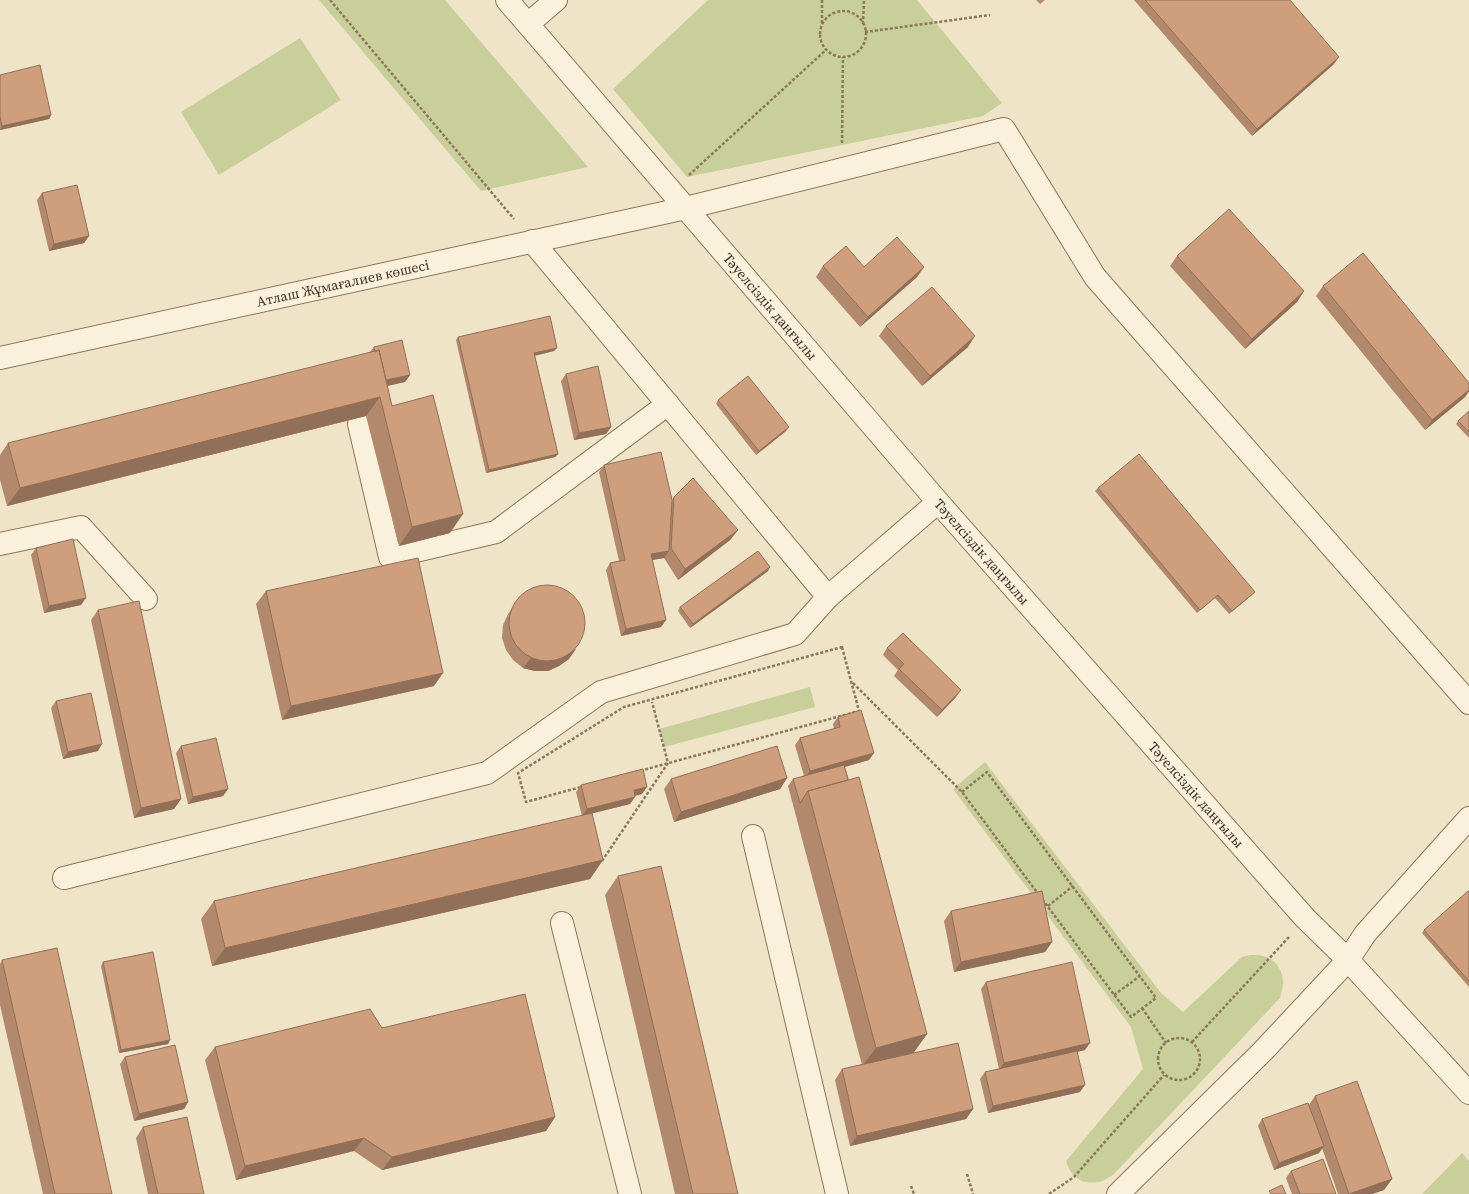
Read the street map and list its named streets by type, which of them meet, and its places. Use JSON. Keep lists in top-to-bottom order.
{
  "streets": {
    "street": ["Атлаш Жұмағалиев көшесі", "Тәуелсіздік даңғылы"]
  },
  "crossings": [
    ["Атлаш Жұмағалиев көшесі", "Тәуелсіздік даңғылы"]
  ]
}
